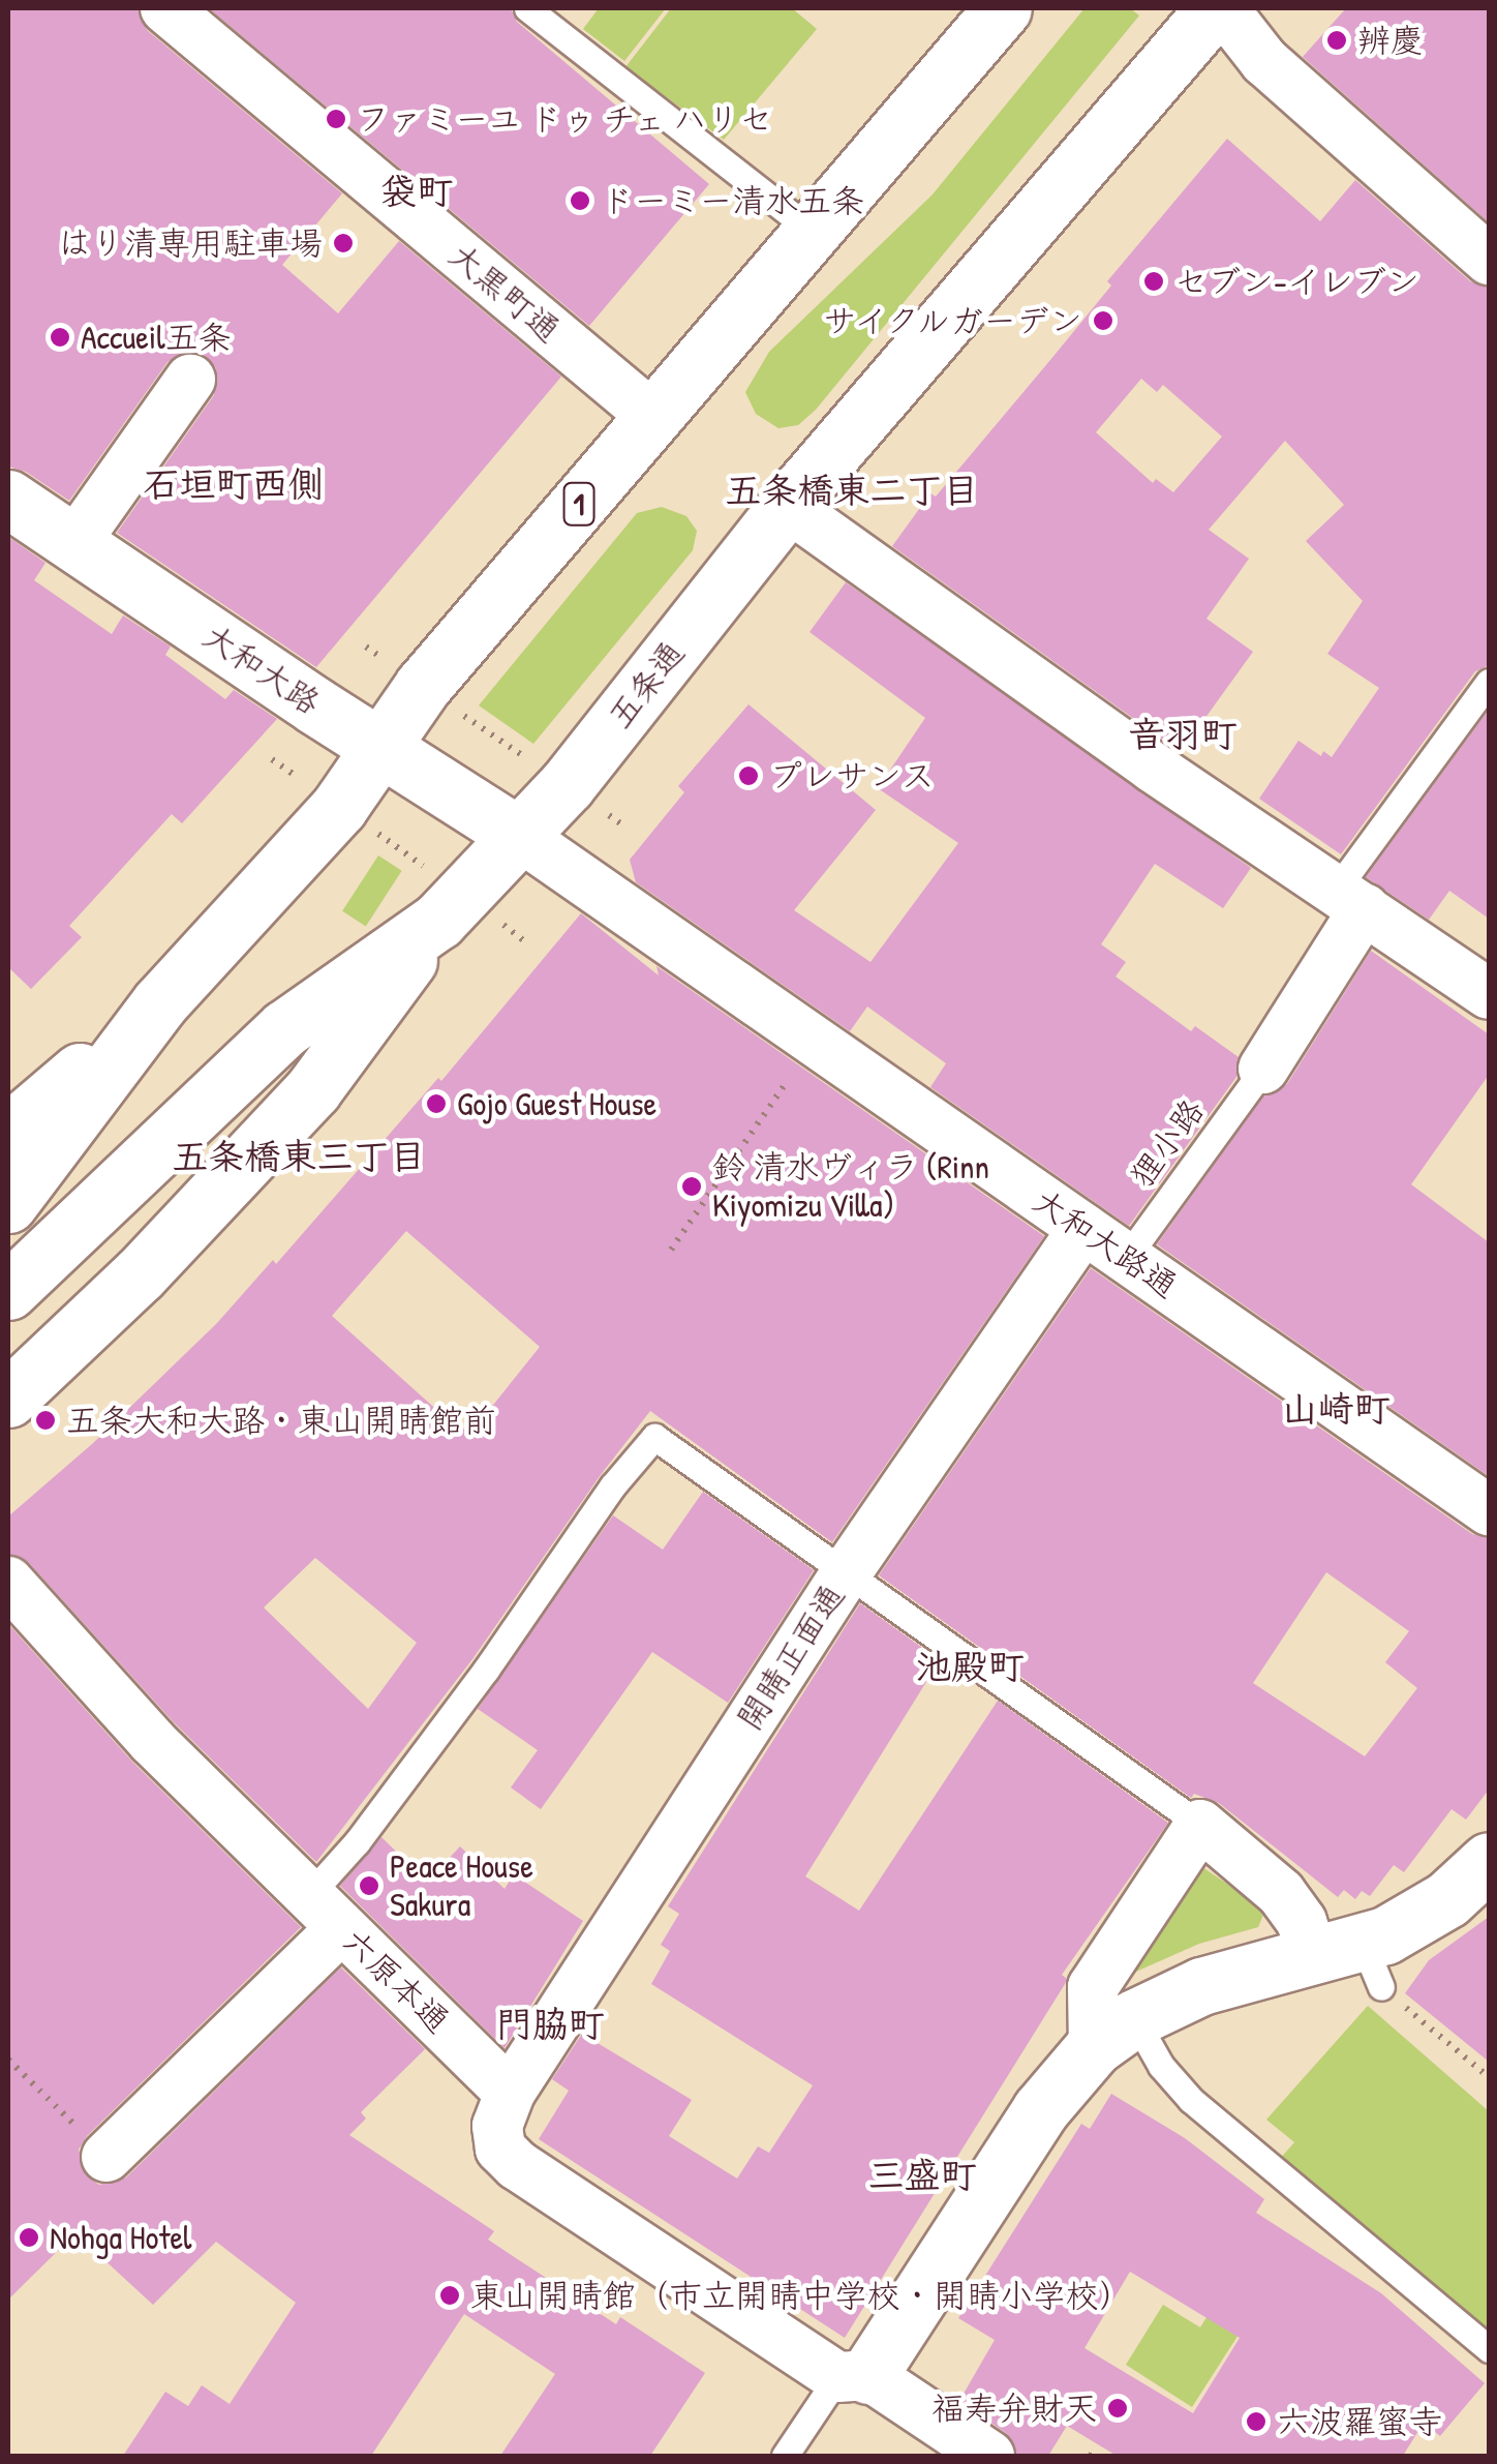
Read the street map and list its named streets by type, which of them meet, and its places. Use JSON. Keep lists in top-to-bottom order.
{
  "streets": {
    "main road": ["1", "大和大路", "五条通"],
    "street": [
      "大黒町通",
      "大和大路通",
      "開睛正面通",
      "六原本通"
    ],
    "lane": ["狸小路"]
  },
  "crossings": [
    ["大黒町通", "1"],
    ["1", "大和大路"],
    ["大和大路", "五条通"],
    ["大和大路", "大和大路通"],
    ["五条通", "大和大路通"],
    ["狸小路", "大和大路通"],
    ["大和大路通", "開睛正面通"],
    ["開睛正面通", "六原本通"]
  ],
  "districts": [
    "袋町",
    "石垣町西側",
    "五条橋東二丁目",
    "音羽町",
    "五条橋東三丁目",
    "山崎町",
    "池殿町",
    "門脇町",
    "三盛町"
  ],
  "places": [
    "辨慶",
    "ファミーユ ドゥ チェ ハリセ",
    "ドーミー清水五条",
    "はり清専用駐車場",
    "セブン-イレブン",
    "サイクルガーデン",
    "Accueil五条",
    "プレサンス",
    "Gojo Guest House",
    "鈴 清水ヴィラ (Rinn Kiyomizu Villa)",
    "五条大和大路・東山開睛館前",
    "Peace House Sakura",
    "Nohga Hotel",
    "東山開睛館（市立開睛中学校・開睛小学校）",
    "福寿弁財天",
    "六波羅蜜寺"
  ]
}
